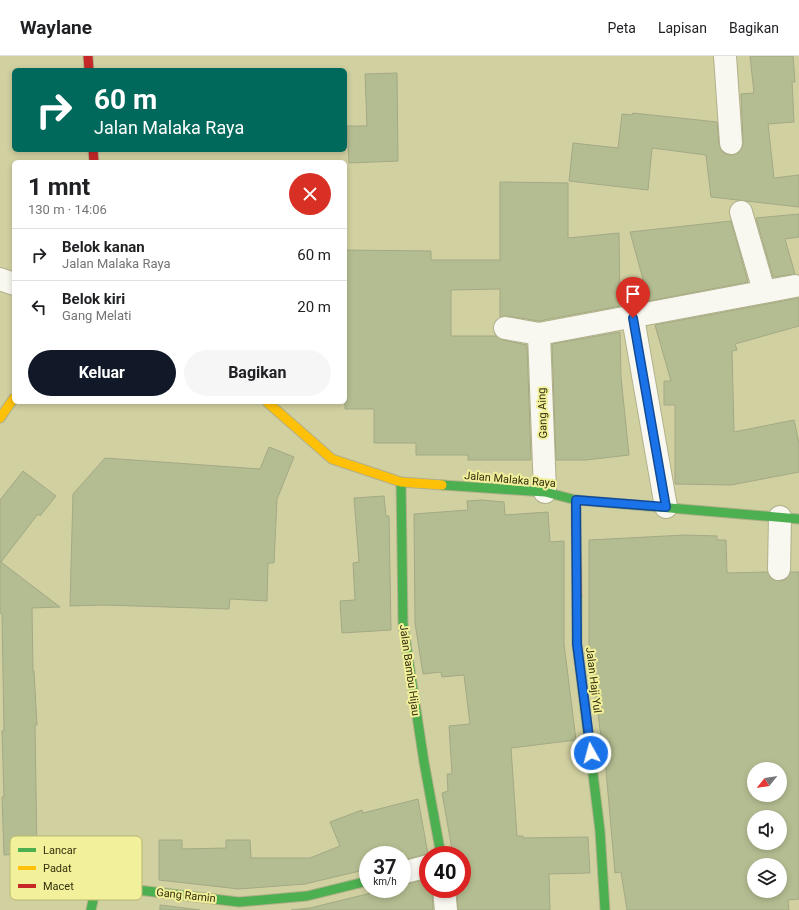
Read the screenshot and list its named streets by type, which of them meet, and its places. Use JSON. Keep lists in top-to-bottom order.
{
  "streets": {
    "street": [
      "Gang Aing",
      "Jalan Malaka Raya",
      "Jalan Bambu Hijau",
      "Jalan Haji Yul",
      "Gang Ramin"
    ]
  },
  "crossings": [
    ["Gang Aing", "Jalan Malaka Raya"],
    ["Jalan Malaka Raya", "Jalan Bambu Hijau"],
    ["Jalan Malaka Raya", "Jalan Haji Yul"]
  ],
  "legend": ["Lancar", "Padat", "Macet"],
  "north": "bottom left",
  "page": {
    "header": "Waylane",
    "nav": ["Peta", "Lapisan", "Bagikan"],
    "turn": ["60 m", "Jalan Malaka Raya"],
    "heading": ["1 mnt", "130 m · 14:06"],
    "list": [
      {
        "name": "Belok kanan",
        "note": "Jalan Malaka Raya",
        "value": "60 m"
      },
      {
        "name": "Belok kiri",
        "note": "Gang Melati",
        "value": "20 m"
      }
    ],
    "buttons": ["Keluar", "Bagikan"],
    "speed": "37 km/h",
    "limit": "40"
  }
}
